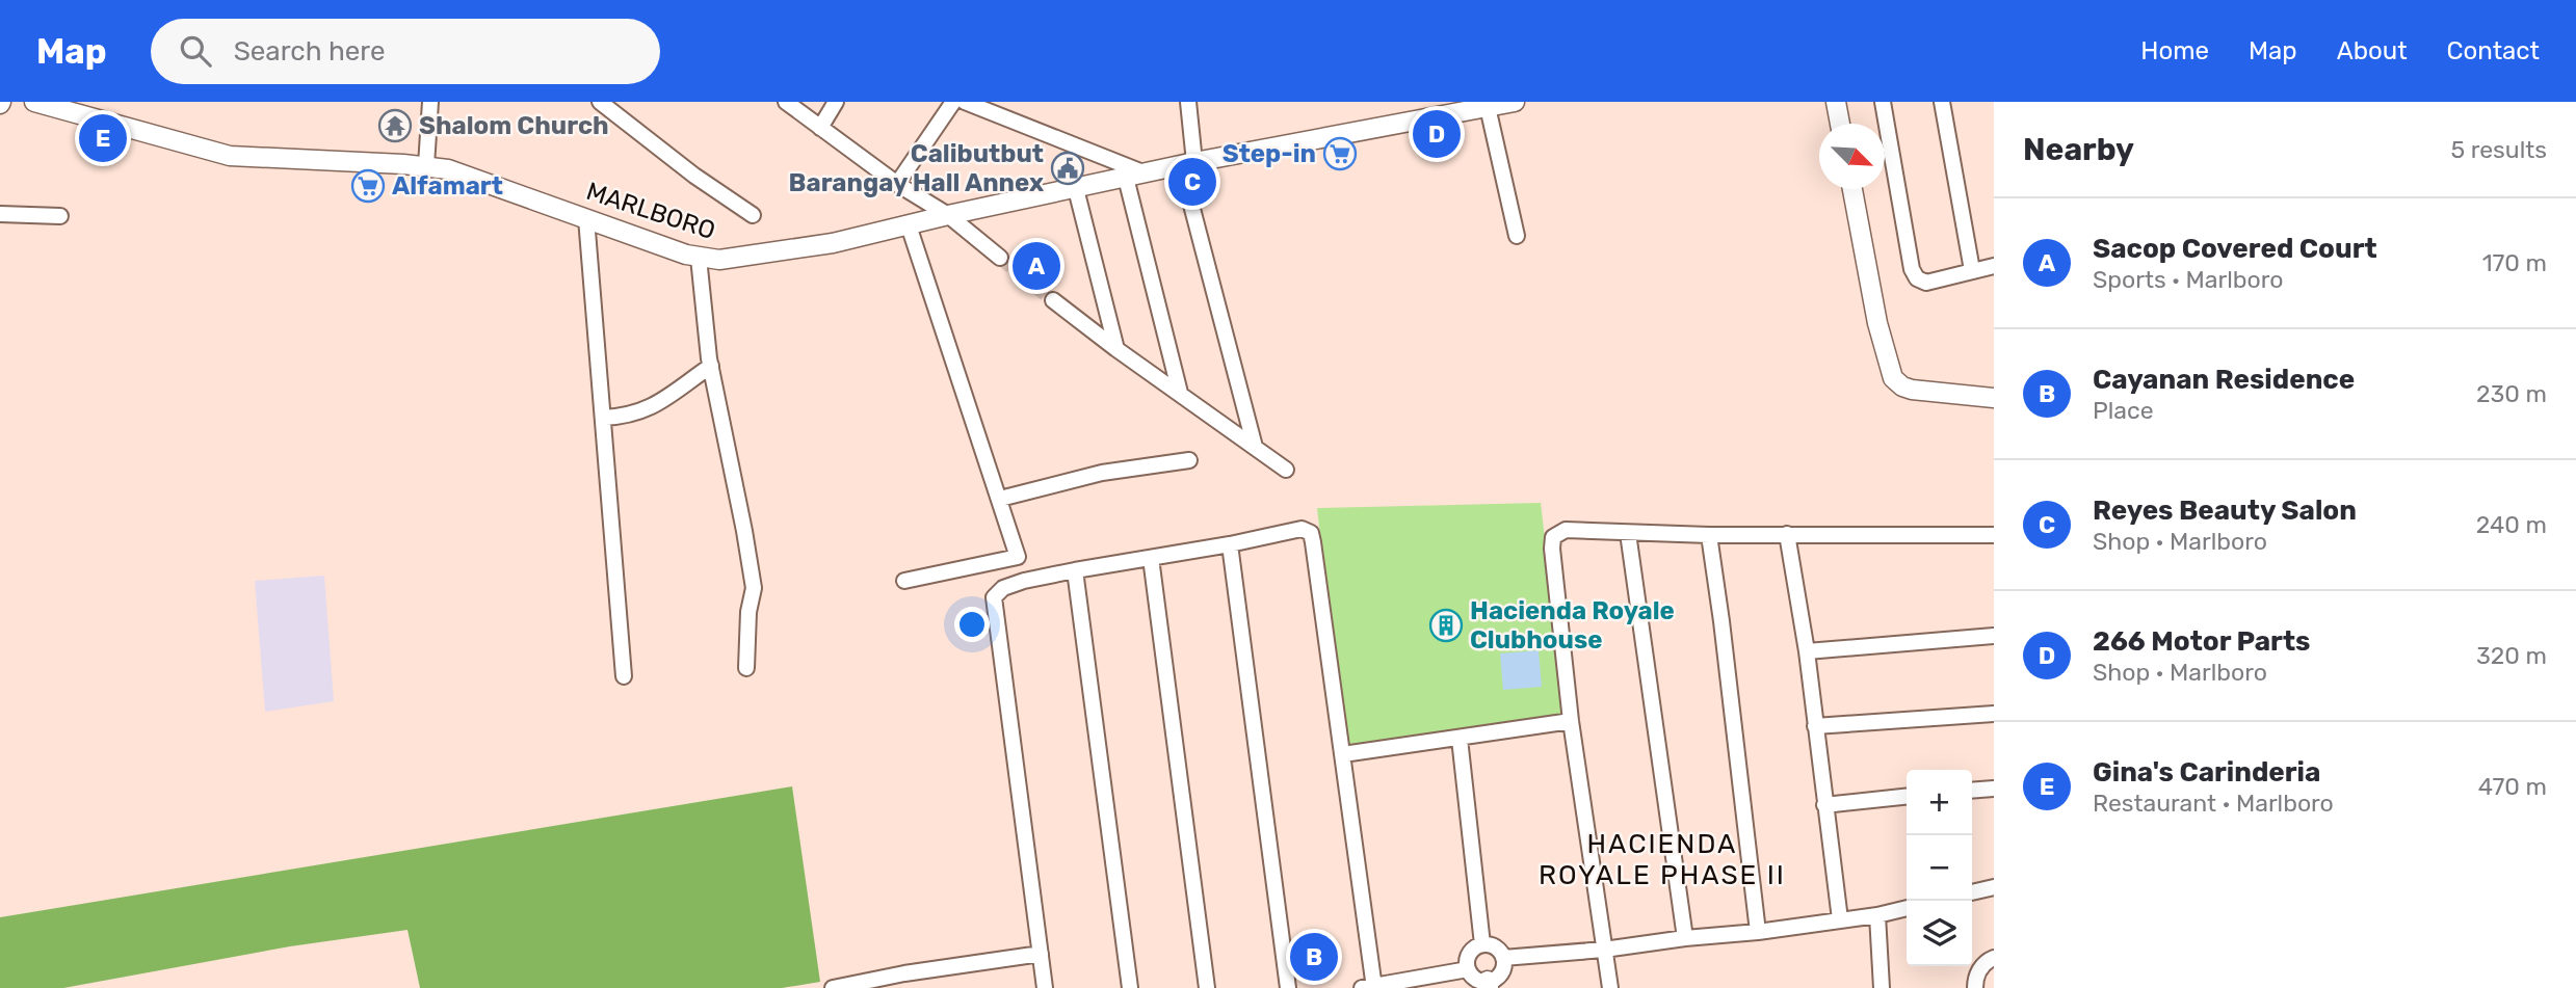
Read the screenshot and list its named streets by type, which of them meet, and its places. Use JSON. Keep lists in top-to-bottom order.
{
  "streets": {
    "street": ["MARLBORO"]
  },
  "districts": ["HACIENDA ROYALE PHASE II"],
  "places": {
    "temple": ["Shalom Church"],
    "supermarket": ["Step-in", "Alfamart"],
    "public building": ["Calibutbut Barangay Hall Annex"],
    "building": ["Hacienda Royale Clubhouse"]
  },
  "north": "bottom right",
  "page": {
    "header": "Map",
    "search": "Search here",
    "nav": [
      "Home",
      "Map",
      "About",
      "Contact"
    ],
    "heading": ["Nearby", "5 results"],
    "pins": [
      "D",
      "E",
      "C",
      "A",
      "B"
    ],
    "list": [
      {
        "mark": "A",
        "name": "Sacop Covered Court",
        "note": "Sports · Marlboro",
        "value": "170 m"
      },
      {
        "mark": "B",
        "name": "Cayanan Residence",
        "note": "Place",
        "value": "230 m"
      },
      {
        "mark": "C",
        "name": "Reyes Beauty Salon",
        "note": "Shop · Marlboro",
        "value": "240 m"
      },
      {
        "mark": "D",
        "name": "266 Motor Parts",
        "note": "Shop · Marlboro",
        "value": "320 m"
      },
      {
        "mark": "E",
        "name": "Gina's Carinderia",
        "note": "Restaurant · Marlboro",
        "value": "470 m"
      }
    ],
    "map_buttons": ["+", "−"]
  }
}
